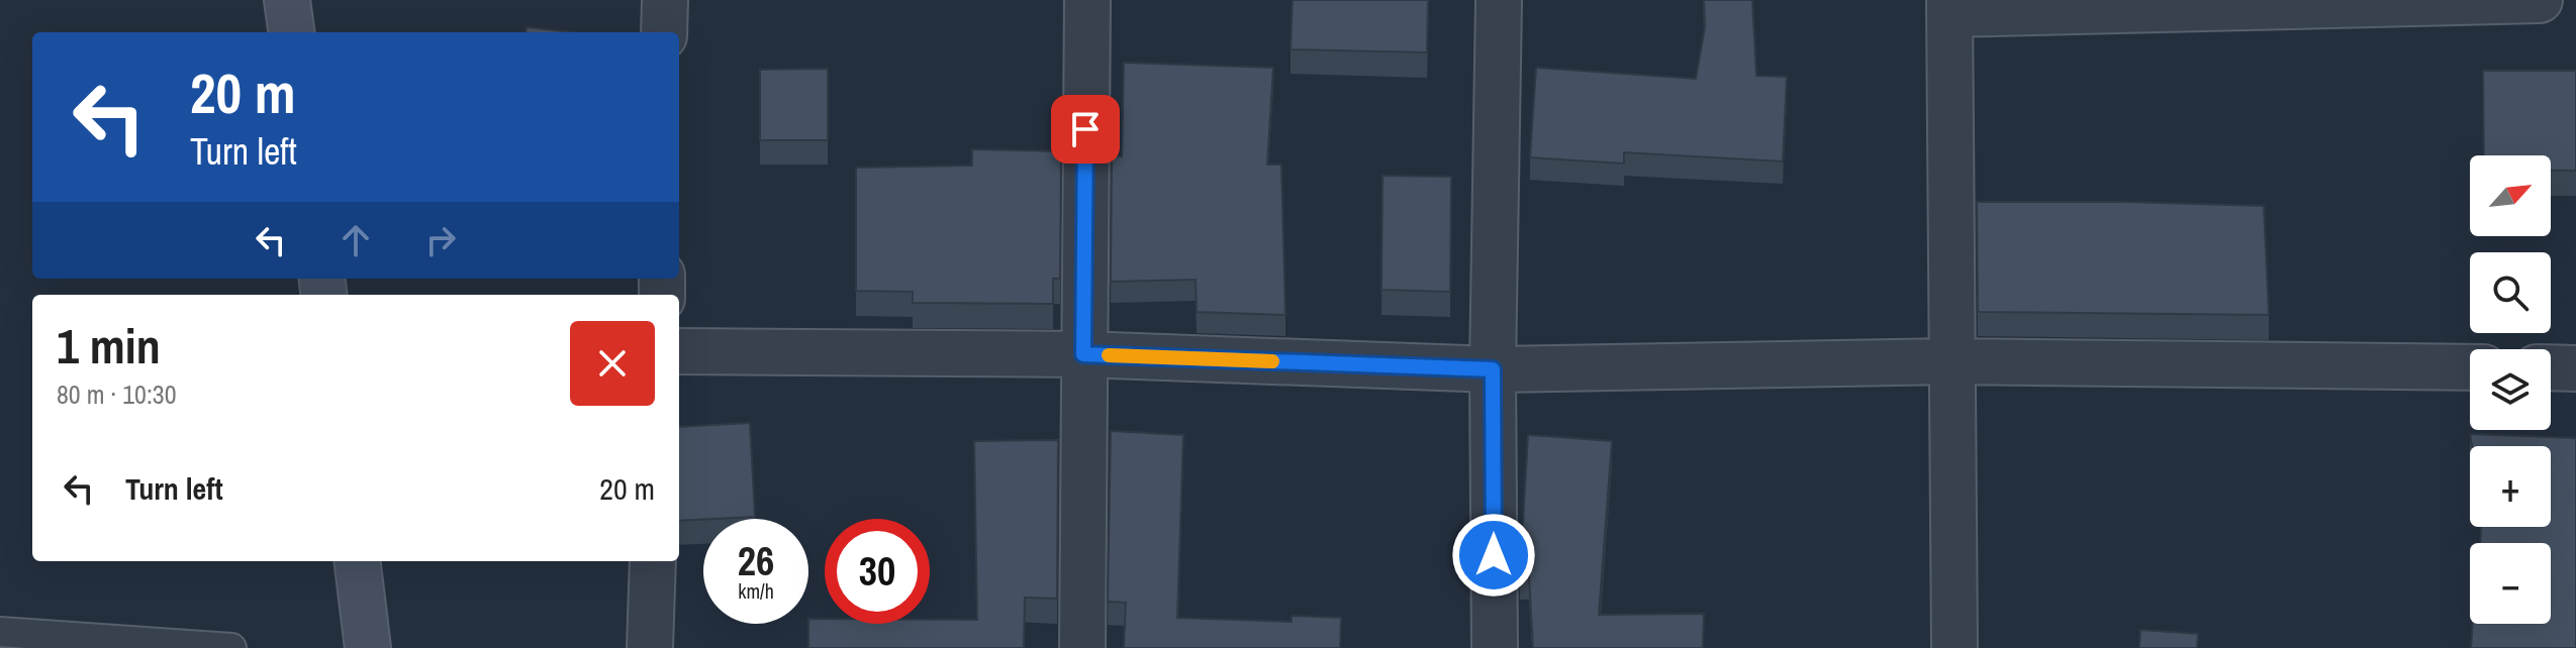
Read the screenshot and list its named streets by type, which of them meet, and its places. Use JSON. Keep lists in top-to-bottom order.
{
  "north": "top right",
  "page": {
    "turn": ["20 m", "Turn left"],
    "map_buttons": ["+", "−"],
    "heading": ["1 min", "80 m · 10:30"],
    "list": [
      {
        "name": "Turn left",
        "value": "20 m"
      }
    ],
    "speed": "26 km/h",
    "limit": "30"
  }
}
